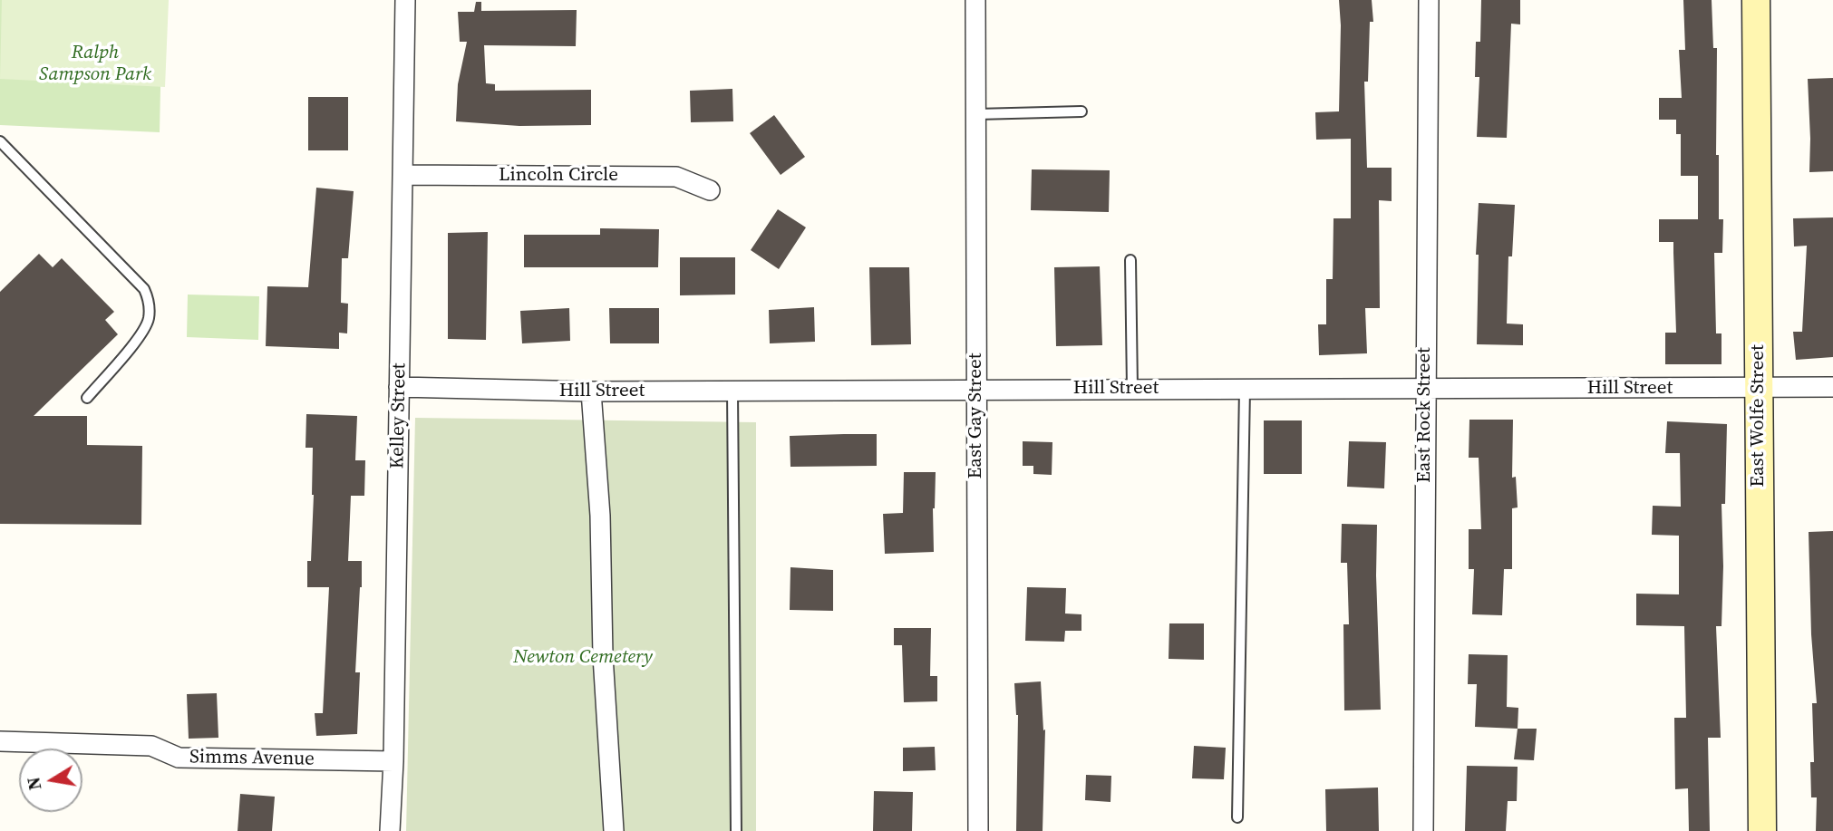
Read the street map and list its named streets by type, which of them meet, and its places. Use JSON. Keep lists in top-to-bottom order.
{
  "streets": {
    "street": [
      "Lincoln Circle",
      "Hill Street",
      "East Rock Street",
      "Kelley Street",
      "East Gay Street",
      "East Wolfe Street",
      "Simms Avenue"
    ]
  },
  "crossings": [
    ["Lincoln Circle", "Kelley Street"],
    ["Hill Street", "East Rock Street"],
    ["Hill Street", "Kelley Street"],
    ["Hill Street", "East Gay Street"],
    ["Hill Street", "East Wolfe Street"],
    ["Kelley Street", "Simms Avenue"]
  ],
  "parks": ["Ralph Sampson Park", "Newton Cemetery"],
  "north": "left"
}
